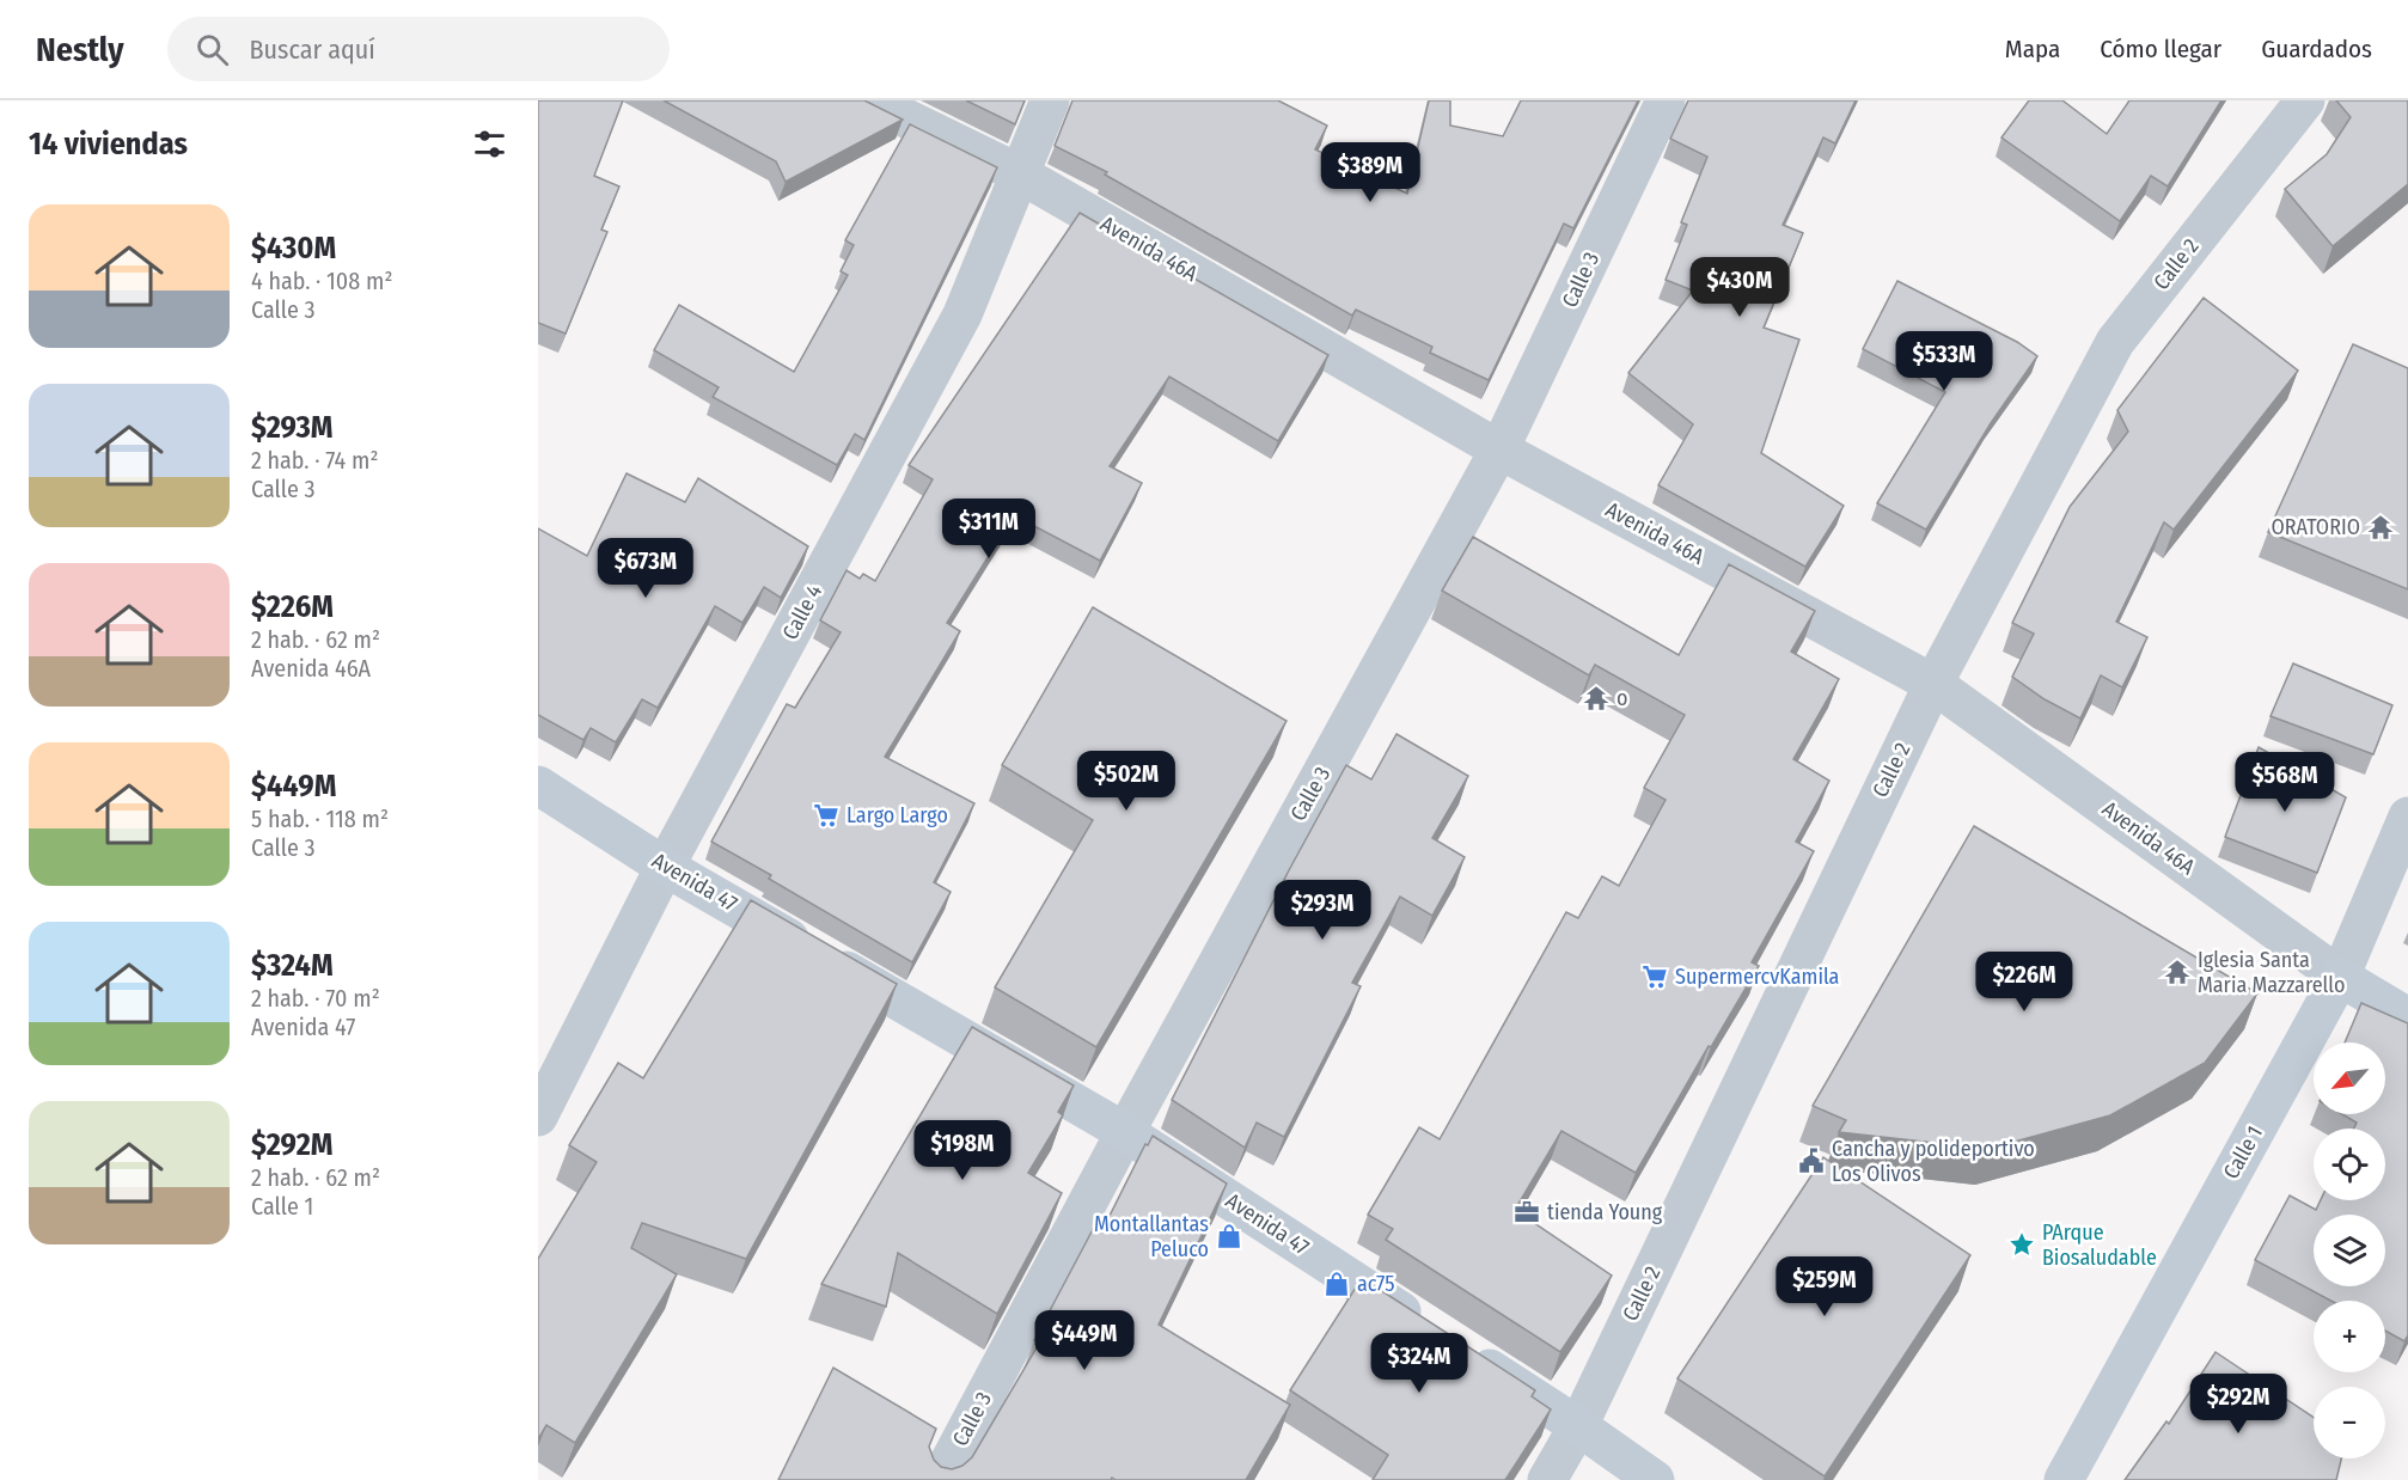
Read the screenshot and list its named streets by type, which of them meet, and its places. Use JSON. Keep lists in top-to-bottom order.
{
  "streets": {
    "street": [
      "Avenida 46A",
      "Calle 2",
      "Calle 3",
      "Calle 4",
      "Avenida 47",
      "Calle 1"
    ]
  },
  "crossings": [
    ["Avenida 46A", "Calle 2"],
    ["Avenida 46A", "Calle 3"],
    ["Avenida 46A", "Calle 4"],
    ["Avenida 46A", "Calle 1"],
    ["Calle 2", "Avenida 47"],
    ["Calle 3", "Avenida 47"],
    ["Calle 4", "Avenida 47"]
  ],
  "places": {
    "temple": ["ORATORIO", "o", "Iglesia Santa Maria Mazzarello"],
    "supermarket": ["Largo Largo", "SupermercvKamila"],
    "public building": ["Cancha y polideportivo Los Olivos"],
    "office": ["tienda Young"],
    "shop": ["Montallantas Peluco", "ac75"],
    "place": ["PArque Biosaludable"]
  },
  "north": "bottom left",
  "page": {
    "header": "Nestly",
    "search": "Buscar aquí",
    "nav": ["Mapa", "Cómo llegar", "Guardados"],
    "heading": "14 viviendas",
    "price": [
      "$389M",
      "$430M",
      "$533M",
      "$311M",
      "$673M",
      "$502M",
      "$568M",
      "$293M",
      "$226M",
      "$198M",
      "$259M",
      "$449M",
      "$324M",
      "$292M"
    ],
    "list": [
      {
        "name": "$430M",
        "note": "4 hab. · 108 m² · Calle 3"
      },
      {
        "name": "$293M",
        "note": "2 hab. · 74 m² · Calle 3"
      },
      {
        "name": "$226M",
        "note": "2 hab. · 62 m² · Avenida 46A"
      },
      {
        "name": "$449M",
        "note": "5 hab. · 118 m² · Calle 3"
      },
      {
        "name": "$324M",
        "note": "2 hab. · 70 m² · Avenida 47"
      },
      {
        "name": "$292M",
        "note": "2 hab. · 62 m² · Calle 1"
      }
    ],
    "map_buttons": ["+", "−"]
  }
}
